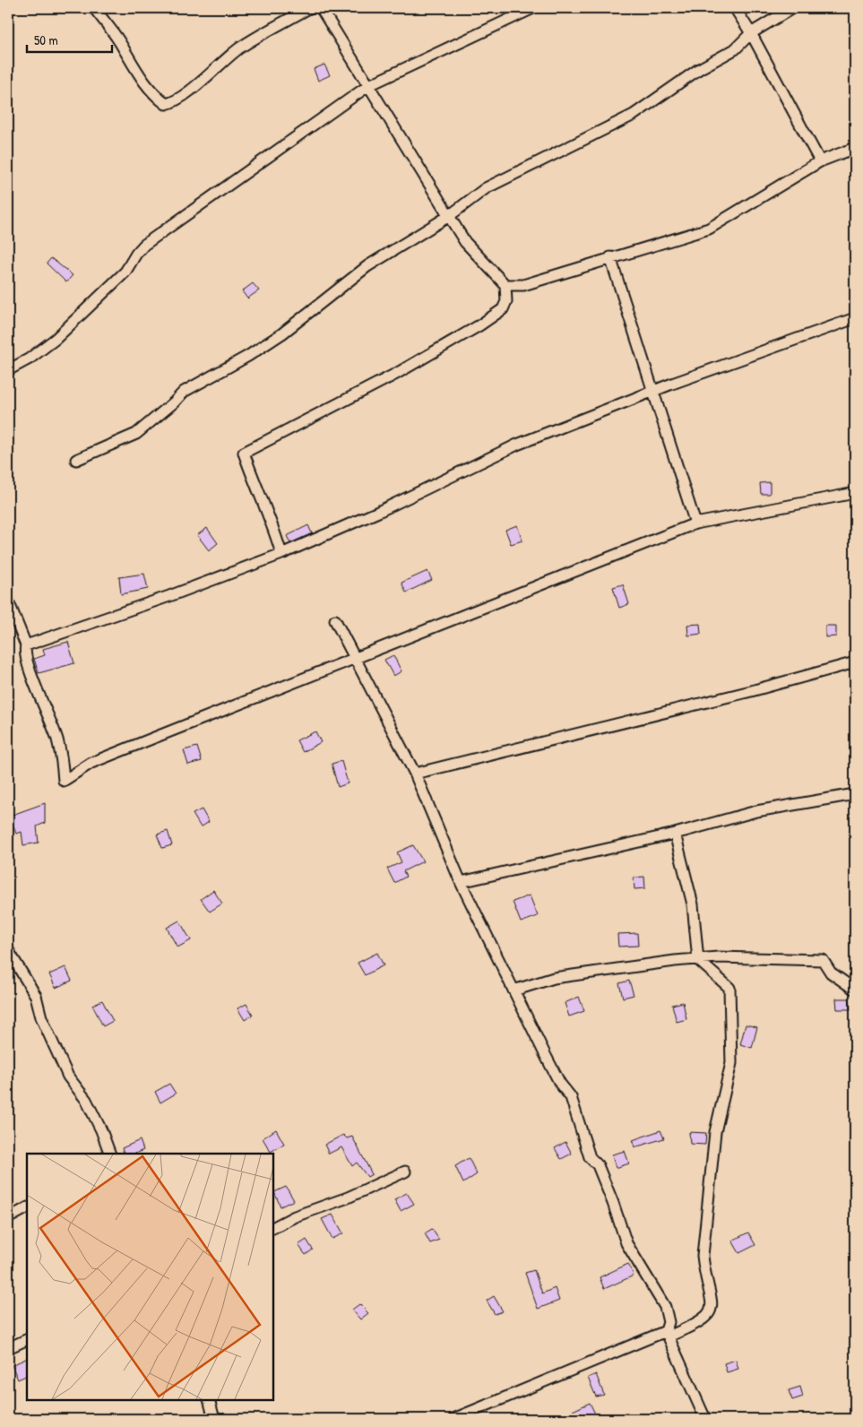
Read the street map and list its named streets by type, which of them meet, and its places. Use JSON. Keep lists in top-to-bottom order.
{
  "scale_bar": "50 m"
}
